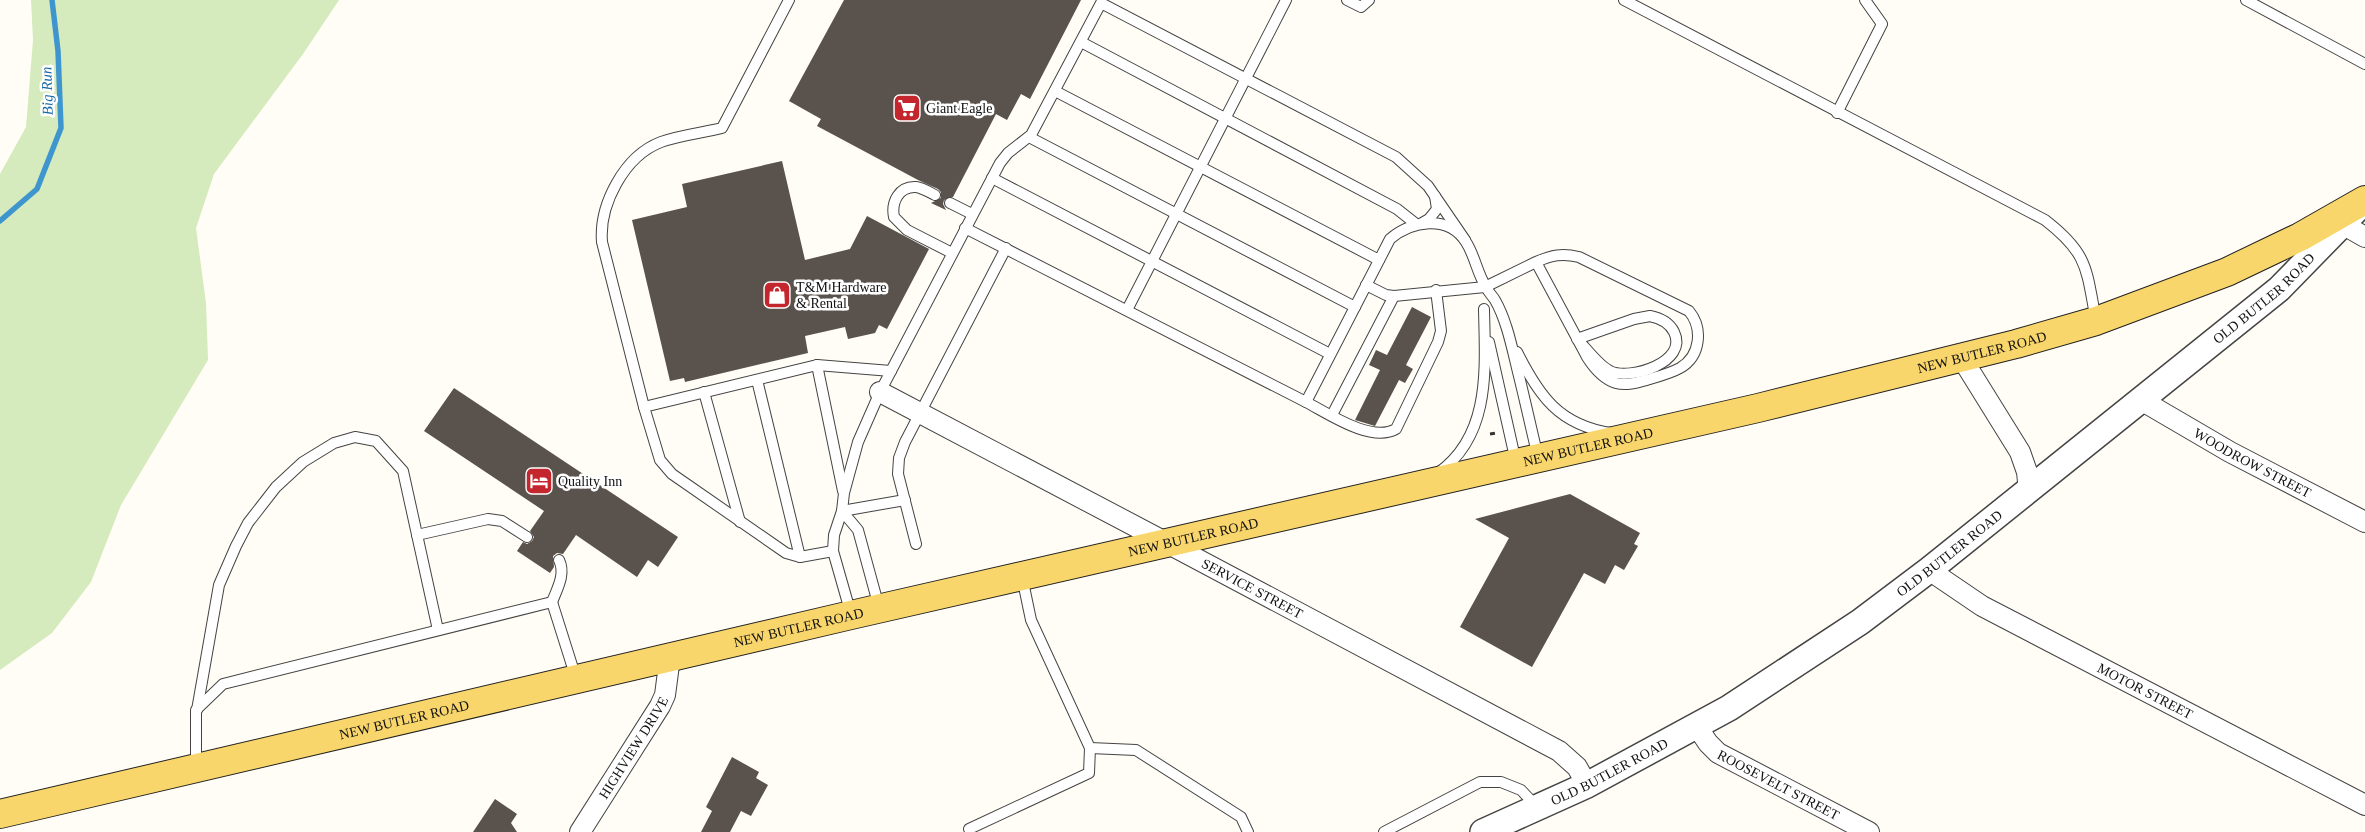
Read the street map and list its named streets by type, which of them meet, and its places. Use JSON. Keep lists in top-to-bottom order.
{
  "streets": {
    "main road": ["NEW BUTLER ROAD"],
    "street": [
      "OLD BUTLER ROAD",
      "WOODROW STREET",
      "SERVICE STREET",
      "MOTOR STREET",
      "HIGHVIEW DRIVE",
      "ROOSEVELT STREET"
    ]
  },
  "crossings": [
    ["OLD BUTLER ROAD", "NEW BUTLER ROAD"],
    ["OLD BUTLER ROAD", "WOODROW STREET"],
    ["OLD BUTLER ROAD", "SERVICE STREET"],
    ["OLD BUTLER ROAD", "MOTOR STREET"],
    ["OLD BUTLER ROAD", "ROOSEVELT STREET"],
    ["NEW BUTLER ROAD", "SERVICE STREET"],
    ["NEW BUTLER ROAD", "HIGHVIEW DRIVE"]
  ],
  "water": ["Big Run"],
  "places": {
    "supermarket": ["Giant Eagle"],
    "shop": ["T&M Hardware & Rental"],
    "hotel": ["Quality Inn"]
  }
}
